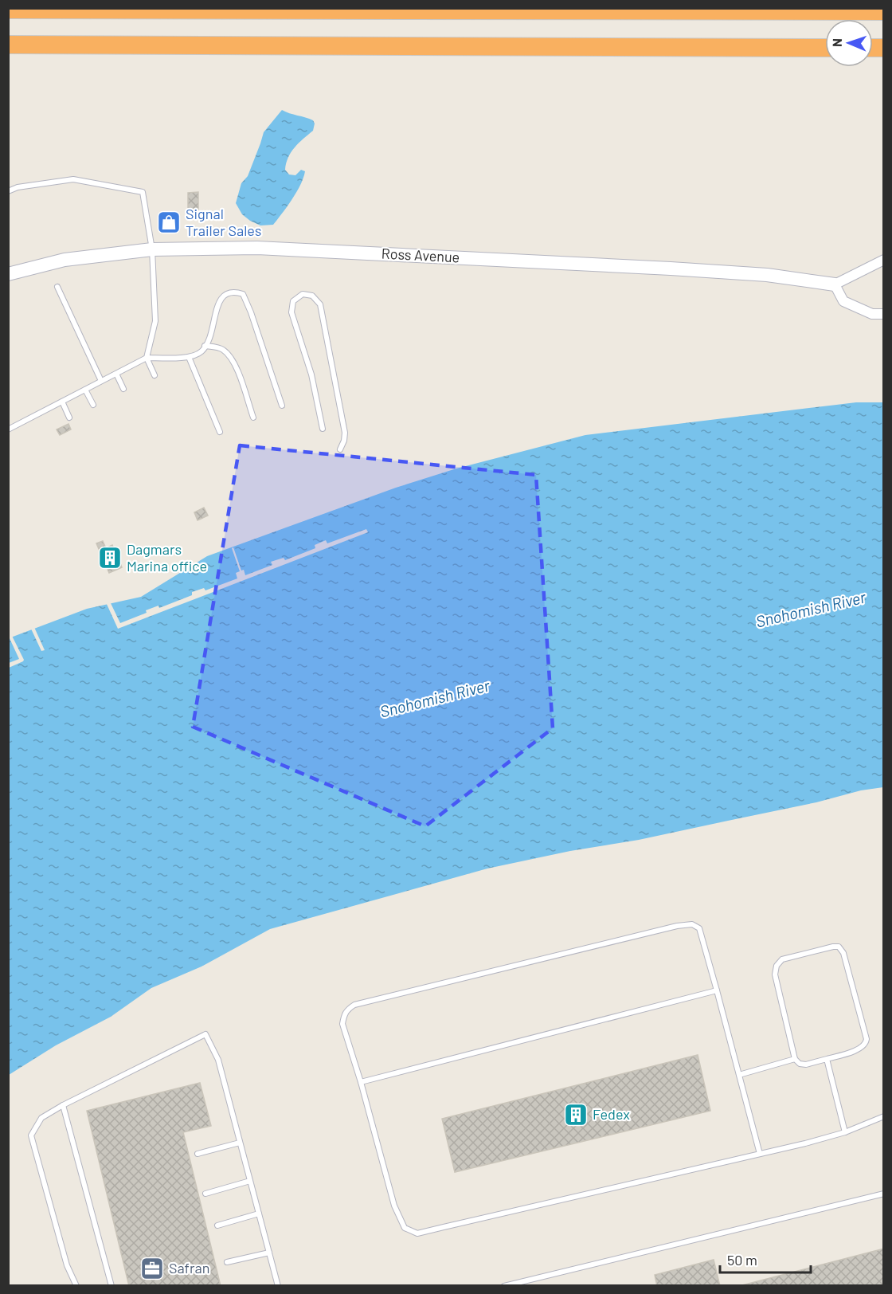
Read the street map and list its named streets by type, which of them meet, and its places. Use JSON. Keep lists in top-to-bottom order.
{
  "streets": {
    "street": ["Ross Avenue"]
  },
  "water": ["Snohomish River"],
  "places": {
    "shop": ["Signal Trailer Sales"],
    "building": ["Dagmars Marina office", "Fedex"],
    "office": ["Safran"]
  },
  "scale_bar": "50 m",
  "north": "left"
}
